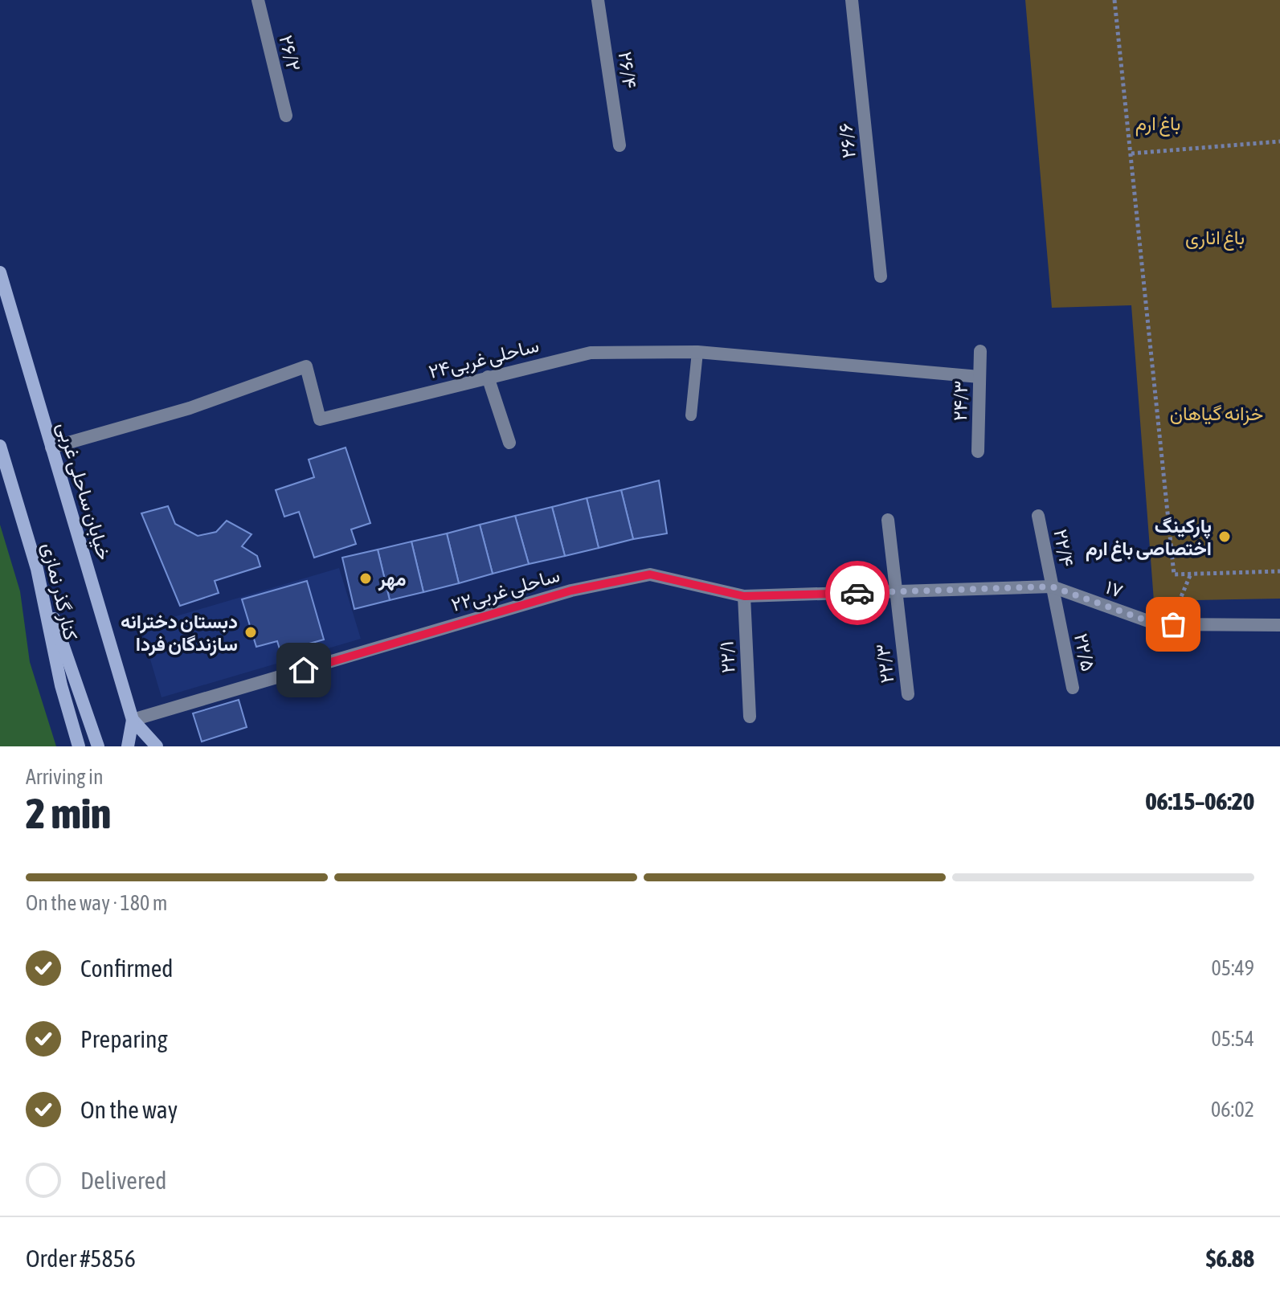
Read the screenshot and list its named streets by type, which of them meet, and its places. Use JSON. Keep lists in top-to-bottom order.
{
  "streets": {
    "main road": ["خیابان ساحلی غربی", "کنار گذر نمازی"],
    "street": [
      "۲۶/۲",
      "۲۶/۴",
      "۲۶/۶",
      "ساحلی غربی۲۴",
      "۲۴/۳",
      "۲۲/۴",
      "۱۷",
      "ساحلی غربی۲۲",
      "۲۲/۵",
      "۲۲/۱",
      "۲۲/۳"
    ]
  },
  "crossings": [
    ["ساحلی غربی۲۴", "۲۴/۳"],
    ["ساحلی غربی۲۴", "خیابان ساحلی غربی"],
    ["خیابان ساحلی غربی", "ساحلی غربی۲۲"],
    ["۲۲/۴", "۱۷"],
    ["۲۲/۴", "ساحلی غربی۲۲"],
    ["۲۲/۴", "۲۲/۵"],
    ["۱۷", "ساحلی غربی۲۲"],
    ["۱۷", "۲۲/۵"],
    ["ساحلی غربی۲۲", "۲۲/۵"],
    ["ساحلی غربی۲۲", "۲۲/۱"],
    ["ساحلی غربی۲۲", "۲۲/۳"]
  ],
  "parks": ["باغ ارم", "باغ اناری", "خزانه گیاهان"],
  "places": ["پارکینگ اختصاصی باغ ارم", "مهر", "دبستان دخترانه سازندگان فردا"],
  "page": {
    "heading": ["2 min", "Arriving in", "06:15–06:20"],
    "panel": ["Order #5856", "$6.88"],
    "bar": "On the way · 180 m",
    "list": [
      ["Confirmed", "05:49"],
      ["Preparing", "05:54"],
      ["On the way", "06:02"],
      "Delivered"
    ]
  }
}
